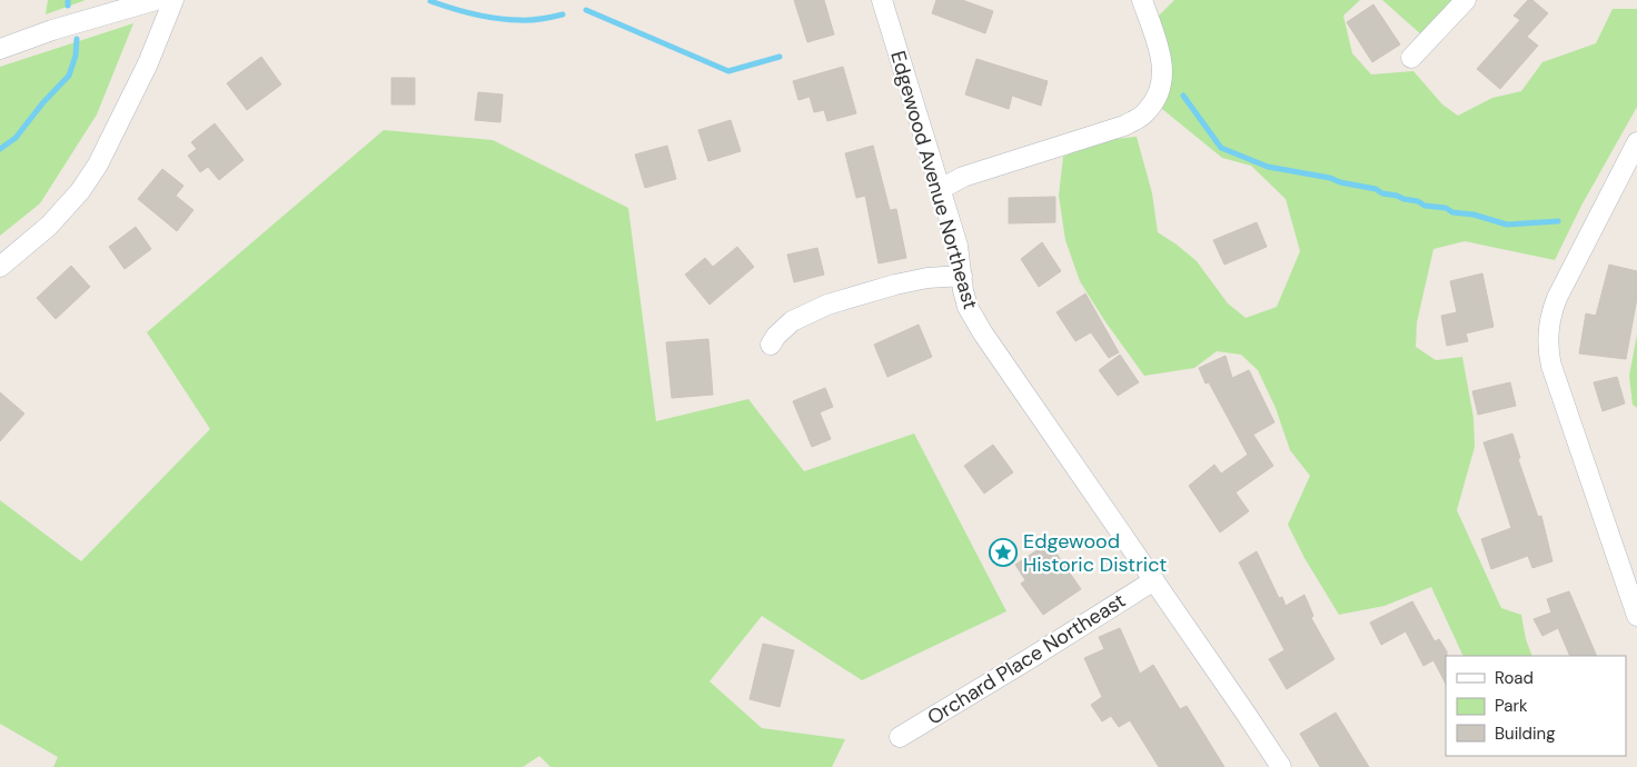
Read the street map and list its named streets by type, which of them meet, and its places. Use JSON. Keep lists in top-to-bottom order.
{
  "streets": {
    "street": ["Edgewood Avenue Northeast", "Orchard Place Northeast"]
  },
  "crossings": [
    ["Edgewood Avenue Northeast", "Orchard Place Northeast"]
  ],
  "places": {
    "place": ["Edgewood Historic District"]
  },
  "legend": ["Road", "Park", "Building"]
}
